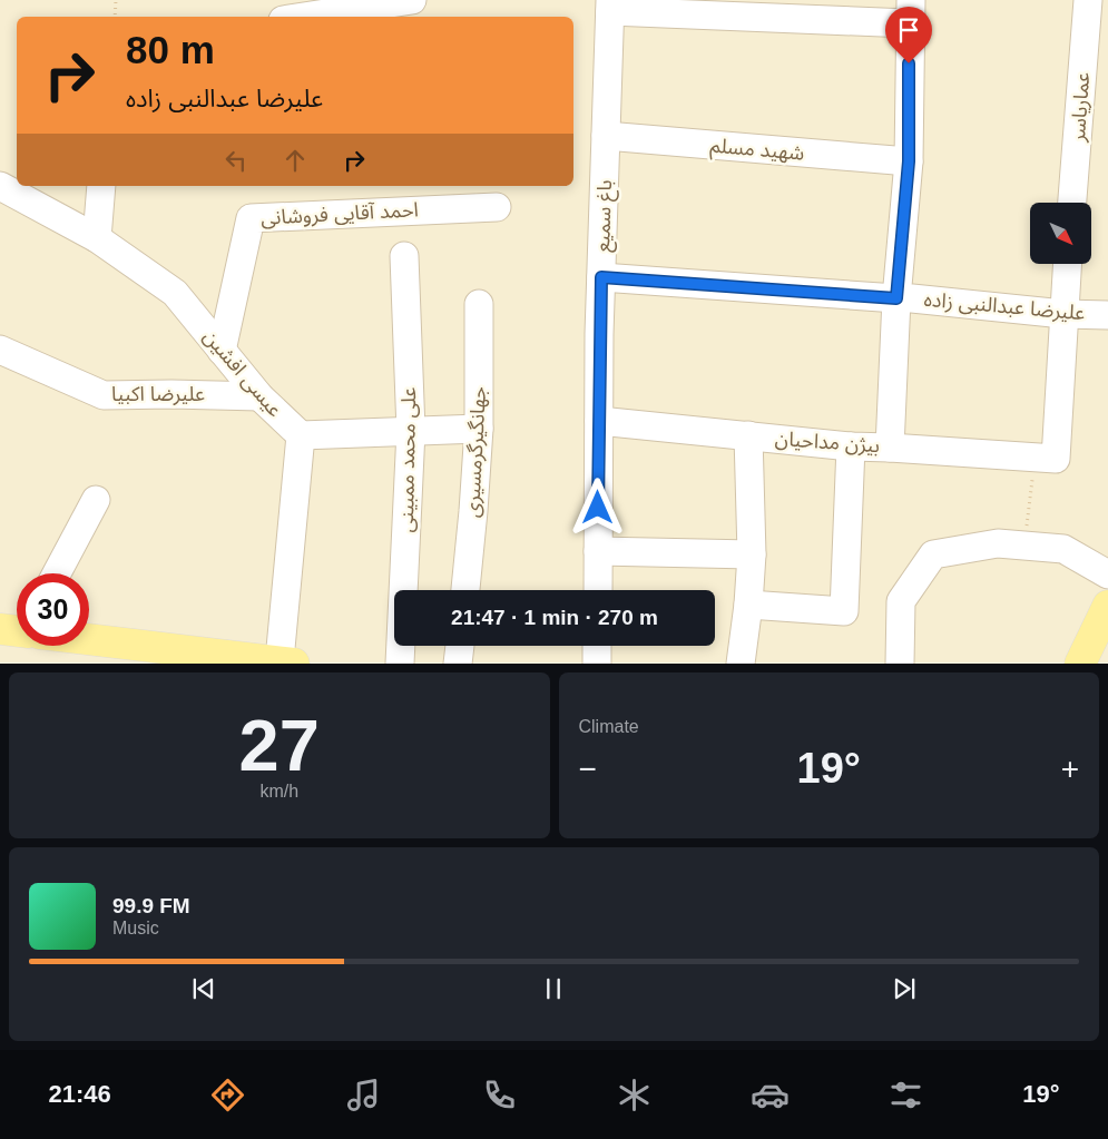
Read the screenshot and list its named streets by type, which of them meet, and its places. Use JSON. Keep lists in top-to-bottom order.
{
  "streets": {
    "street": [
      "عماریاسر",
      "شهید مسلم",
      "احمد آقایی فروشانی",
      "باغ سمیع",
      "علیرضا عبدالنبی زاده",
      "عیسی افشین",
      "علیرضا اکبیا",
      "بیژن مداحیان",
      "جهانگیرگرمسیری",
      "علی محمد ممبینی"
    ]
  },
  "crossings": [
    ["شهید مسلم", "باغ سمیع"],
    ["احمد آقایی فروشانی", "عیسی افشین"],
    ["باغ سمیع", "علیرضا عبدالنبی زاده"],
    ["باغ سمیع", "بیژن مداحیان"],
    ["عیسی افشین", "علیرضا اکبیا"]
  ],
  "north": "bottom right",
  "page": {
    "turn": ["80 m", "علیرضا عبدالنبی زاده"],
    "limit": "30",
    "trip": "21:47 · 1 min · 270 m",
    "tile": [
      ["27", "km/h"],
      "Climate"
    ],
    "heat": ["−", "19°", "+"],
    "song": ["99.9 FM", "Music"],
    "tabs": ["21:46", "19°"]
  }
}
